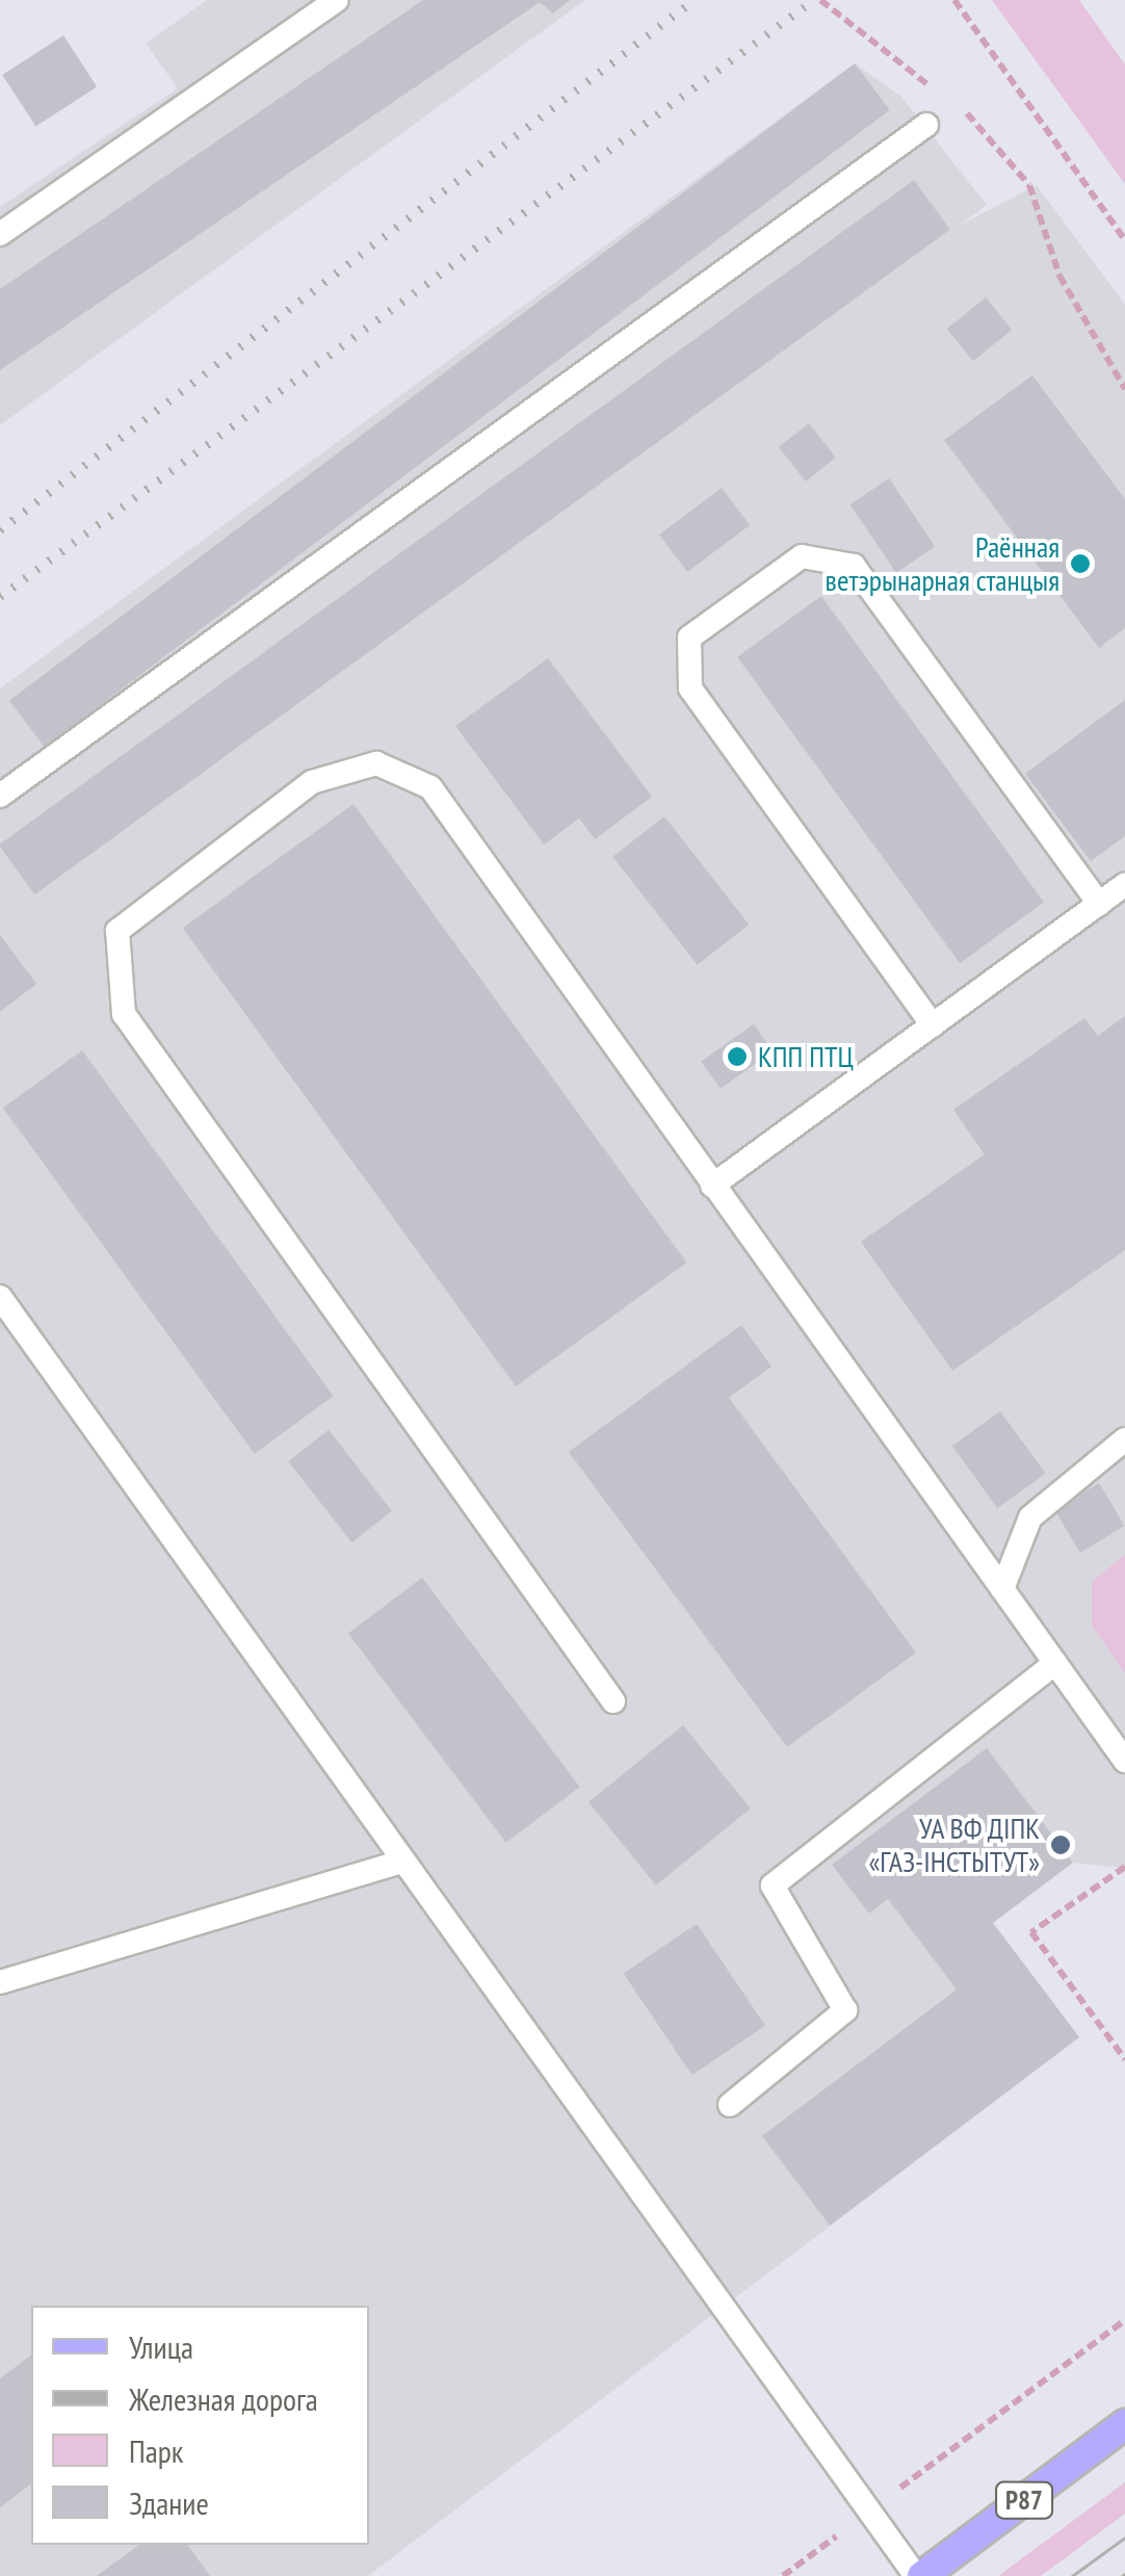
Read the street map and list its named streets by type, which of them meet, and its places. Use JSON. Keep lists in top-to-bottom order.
{
  "streets": {
    "main road": ["Р87"]
  },
  "places": ["Раённая ветэрынарная станцыя", "КПП ПТЦ", "УА ВФ ДІПК «ГАЗ-ІНСТЫТУТ»"],
  "legend": [
    "Улица",
    "Железная дорога",
    "Парк",
    "Здание"
  ]
}
